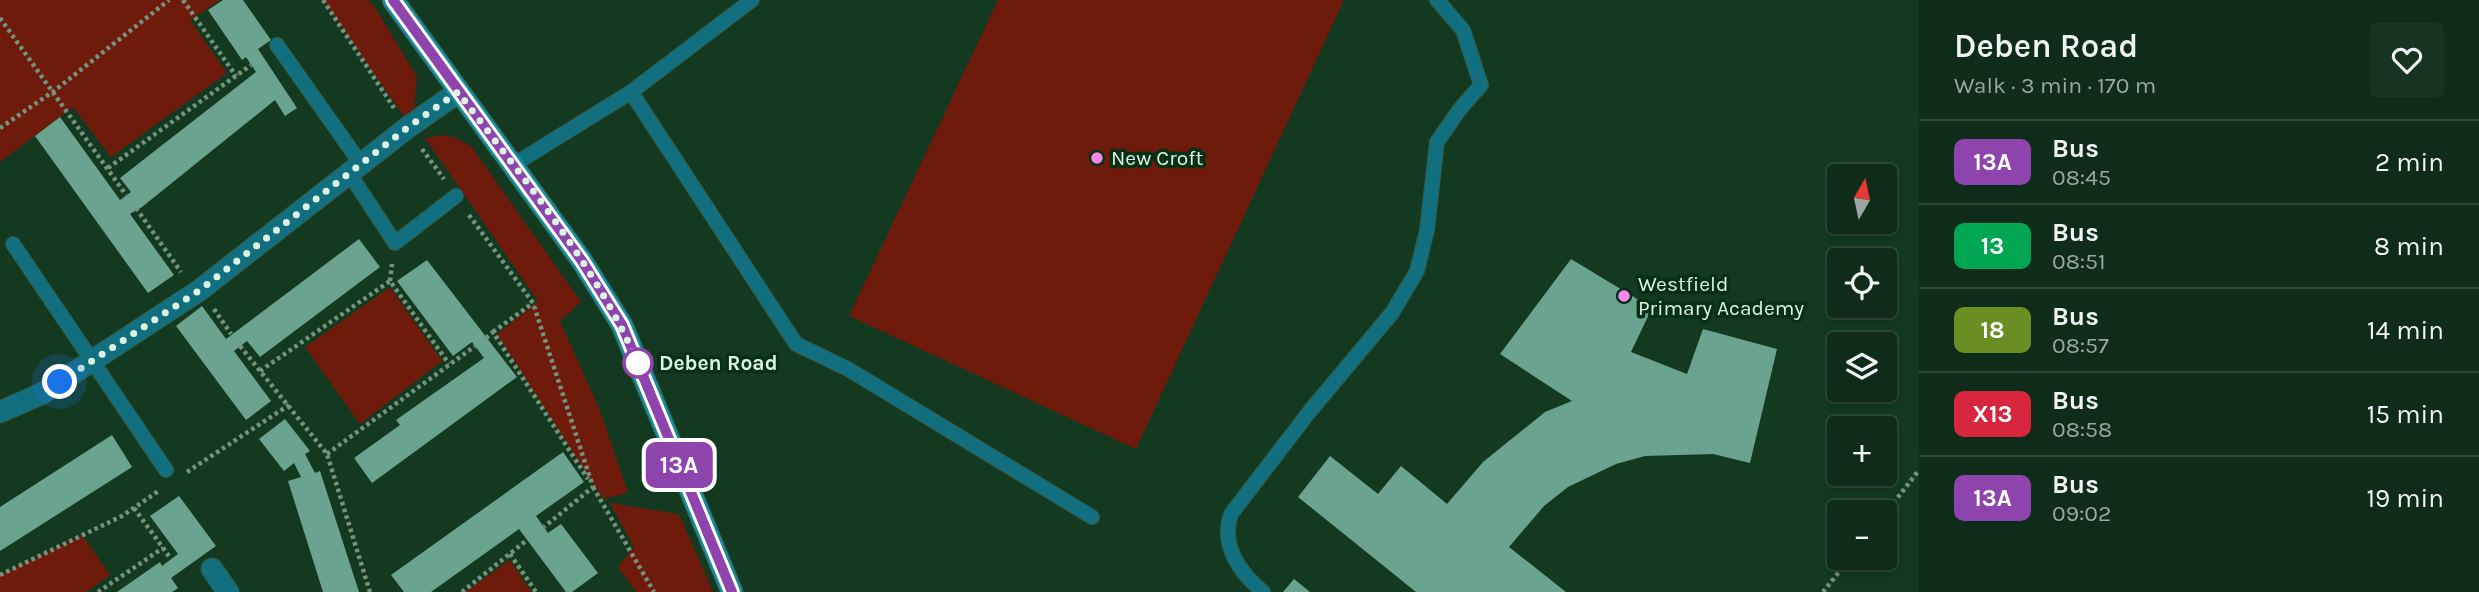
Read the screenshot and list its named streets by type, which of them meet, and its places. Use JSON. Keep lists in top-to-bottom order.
{
  "places": ["New Croft", "Westfield Primary Academy", "Deben Road"],
  "lines": ["bus line 13A"],
  "north": "top",
  "page": {
    "on_map": "13A",
    "heading": ["Deben Road", "Walk · 3 min · 170 m"],
    "list": [
      {
        "mark": "13A",
        "name": "Bus",
        "note": "08:45",
        "value": "2 min"
      },
      {
        "mark": "13",
        "name": "Bus",
        "note": "08:51",
        "value": "8 min"
      },
      {
        "mark": "18",
        "name": "Bus",
        "note": "08:57",
        "value": "14 min"
      },
      {
        "mark": "X13",
        "name": "Bus",
        "note": "08:58",
        "value": "15 min"
      },
      {
        "mark": "13A",
        "name": "Bus",
        "note": "09:02",
        "value": "19 min"
      }
    ],
    "map_buttons": ["+", "−"]
  }
}
